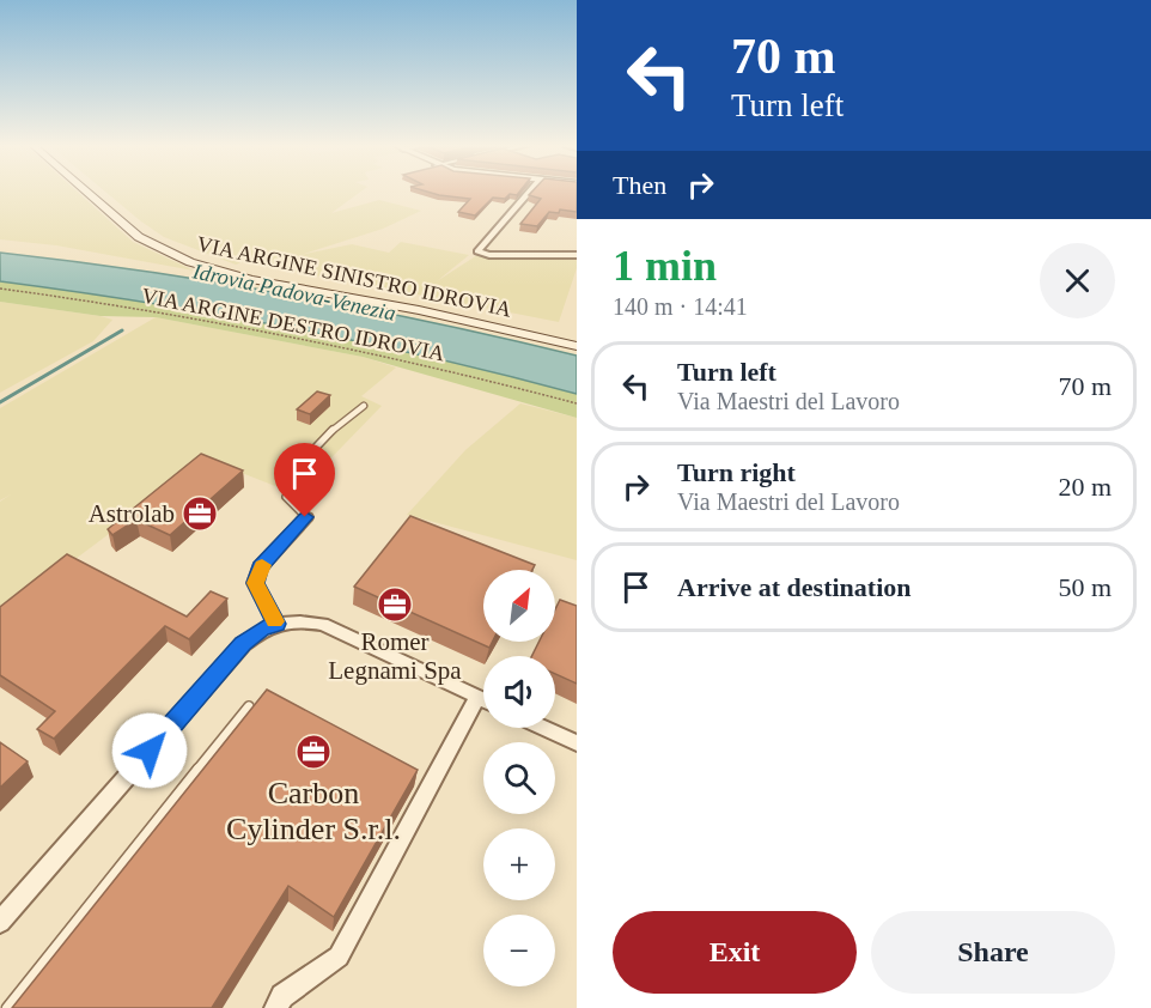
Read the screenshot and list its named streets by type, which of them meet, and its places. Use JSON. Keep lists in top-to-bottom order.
{
  "streets": {
    "main road": ["VIA ARGINE SINISTRO IDROVIA"],
    "path": ["VIA ARGINE DESTRO IDROVIA"]
  },
  "water": ["Idrovia Padova-Venezia"],
  "places": {
    "office": ["Astrolab", "Romer Legnami Spa", "Carbon Cylinder S.r.l."]
  },
  "north": "top right",
  "page": {
    "turn": ["70 m", "Turn left"],
    "then": "Then",
    "heading": ["1 min", "140 m · 14:41"],
    "list": [
      {
        "name": "Turn left",
        "note": "Via Maestri del Lavoro",
        "value": "70 m"
      },
      {
        "name": "Turn right",
        "note": "Via Maestri del Lavoro",
        "value": "20 m"
      },
      {
        "name": "Arrive at destination",
        "value": "50 m"
      }
    ],
    "map_buttons": ["+", "−"],
    "buttons": ["Exit", "Share"]
  }
}
